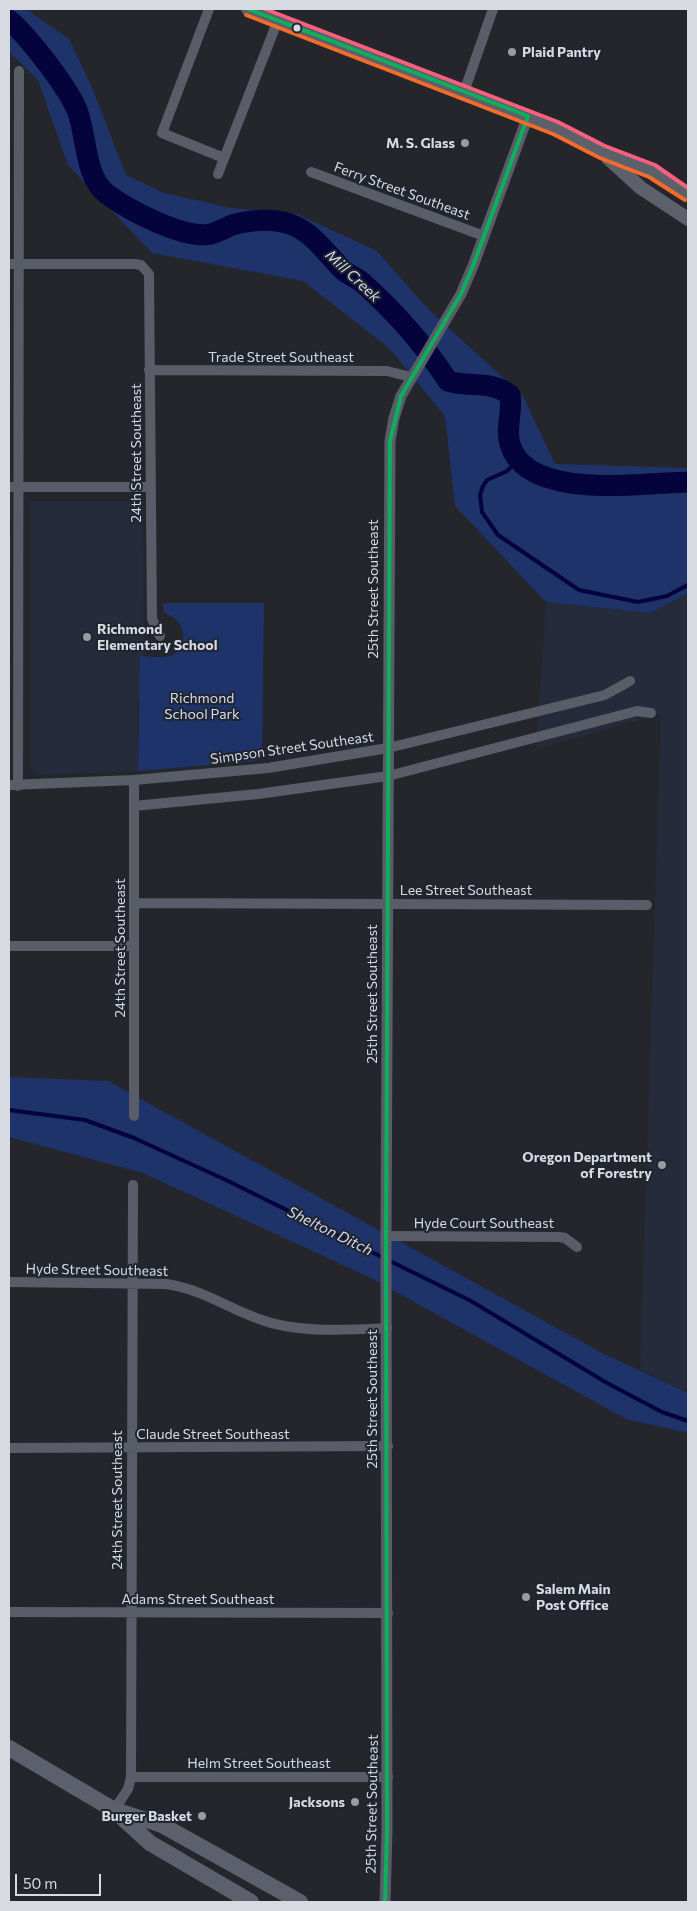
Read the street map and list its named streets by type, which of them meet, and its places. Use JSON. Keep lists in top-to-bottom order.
{
  "streets": {
    "street": [
      "Ferry Street Southeast",
      "Trade Street Southeast",
      "24th Street Southeast",
      "25th Street Southeast",
      "Simpson Street Southeast",
      "Lee Street Southeast",
      "Hyde Court Southeast",
      "Hyde Street Southeast",
      "Claude Street Southeast",
      "Adams Street Southeast",
      "Helm Street Southeast"
    ]
  },
  "crossings": [
    ["Ferry Street Southeast", "25th Street Southeast"],
    ["Trade Street Southeast", "24th Street Southeast"],
    ["Trade Street Southeast", "25th Street Southeast"],
    ["24th Street Southeast", "Simpson Street Southeast"],
    ["24th Street Southeast", "Lee Street Southeast"],
    ["24th Street Southeast", "Hyde Street Southeast"],
    ["24th Street Southeast", "Claude Street Southeast"],
    ["24th Street Southeast", "Adams Street Southeast"],
    ["24th Street Southeast", "Helm Street Southeast"],
    ["25th Street Southeast", "Simpson Street Southeast"],
    ["25th Street Southeast", "Lee Street Southeast"],
    ["25th Street Southeast", "Hyde Court Southeast"],
    ["25th Street Southeast", "Hyde Street Southeast"],
    ["25th Street Southeast", "Claude Street Southeast"],
    ["25th Street Southeast", "Adams Street Southeast"],
    ["25th Street Southeast", "Helm Street Southeast"]
  ],
  "water": ["Mill Creek", "Shelton Ditch"],
  "parks": ["Richmond School Park"],
  "places": [
    "Plaid Pantry",
    "M. S. Glass",
    "Richmond Elementary School",
    "Oregon Department of Forestry",
    "Salem Main Post Office",
    "Jacksons",
    "Burger Basket"
  ],
  "scale_bar": "50 m"
}
